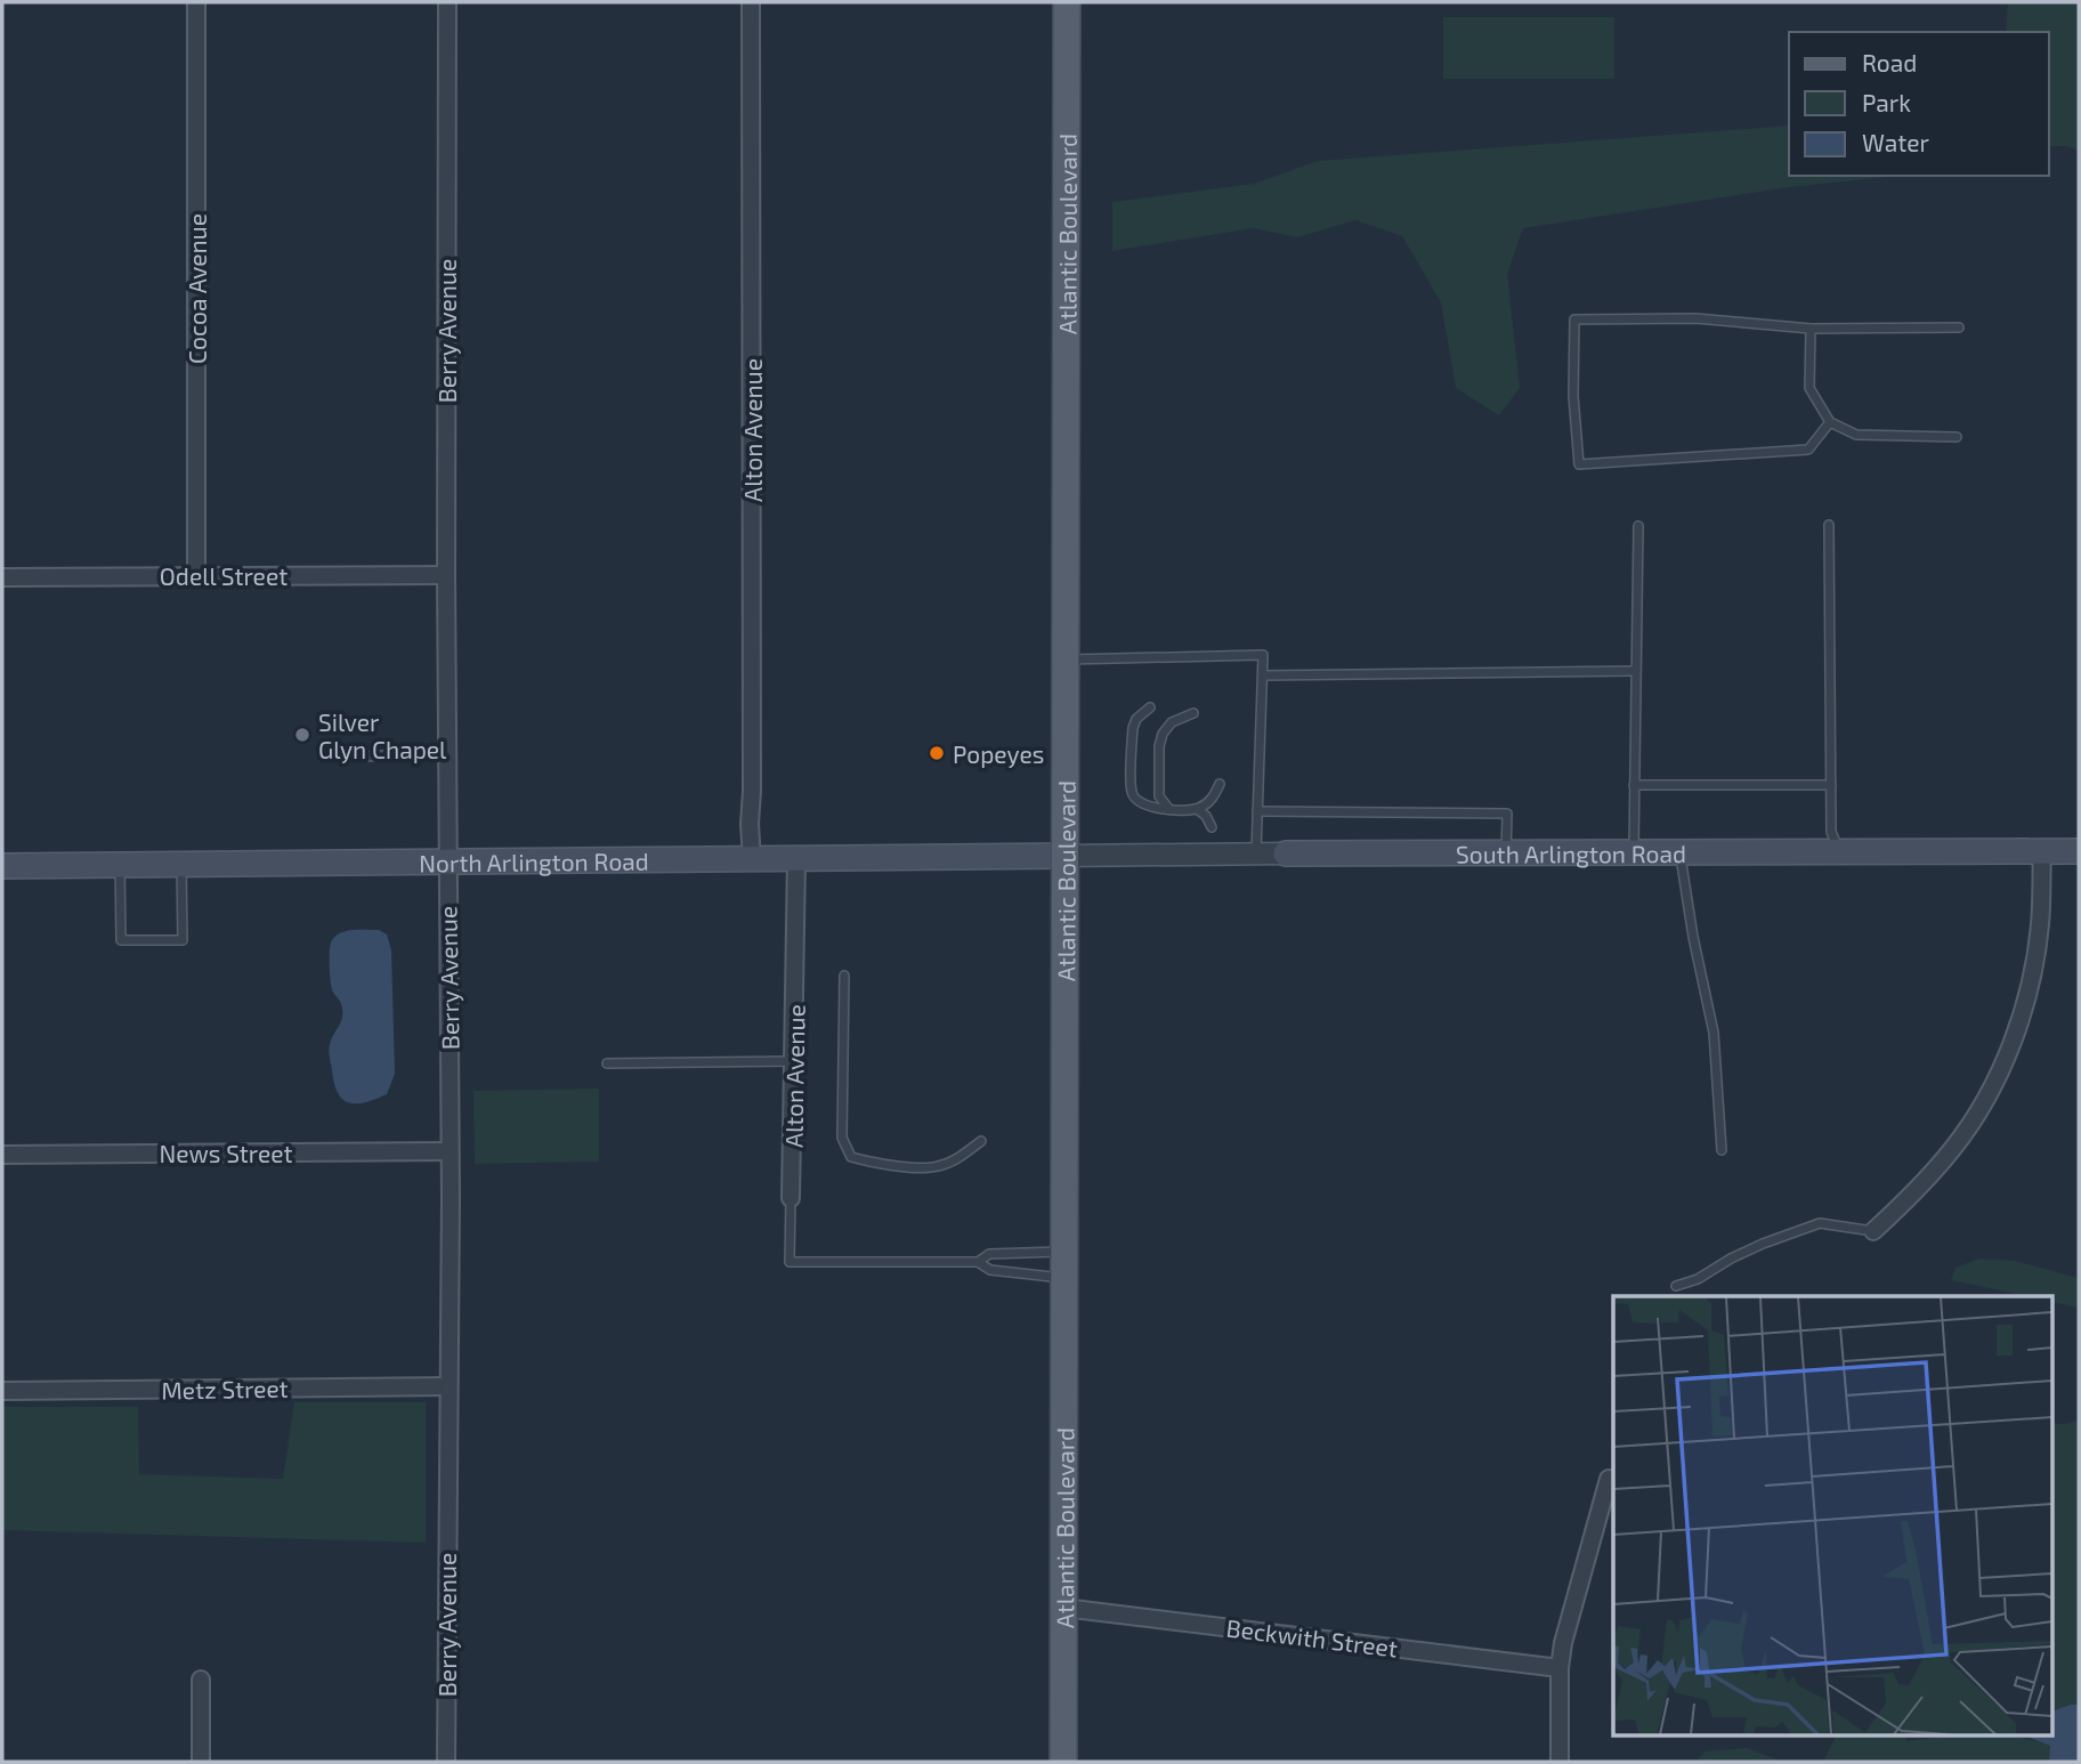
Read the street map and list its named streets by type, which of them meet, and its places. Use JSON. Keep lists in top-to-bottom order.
{
  "streets": {
    "main road": ["Atlantic Boulevard", "South Arlington Road", "North Arlington Road"],
    "street": [
      "Cocoa Avenue",
      "Berry Avenue",
      "Alton Avenue",
      "Odell Street",
      "News Street",
      "Metz Street",
      "Beckwith Street"
    ]
  },
  "crossings": [
    ["Atlantic Boulevard", "South Arlington Road"],
    ["Atlantic Boulevard", "North Arlington Road"],
    ["Atlantic Boulevard", "Beckwith Street"],
    ["Cocoa Avenue", "Odell Street"],
    ["Berry Avenue", "Odell Street"],
    ["Berry Avenue", "North Arlington Road"],
    ["Berry Avenue", "News Street"],
    ["Berry Avenue", "Metz Street"],
    ["Alton Avenue", "North Arlington Road"],
    ["South Arlington Road", "North Arlington Road"]
  ],
  "places": ["Silver Glyn Chapel", "Popeyes"],
  "legend": ["Road", "Park", "Water"]
}
